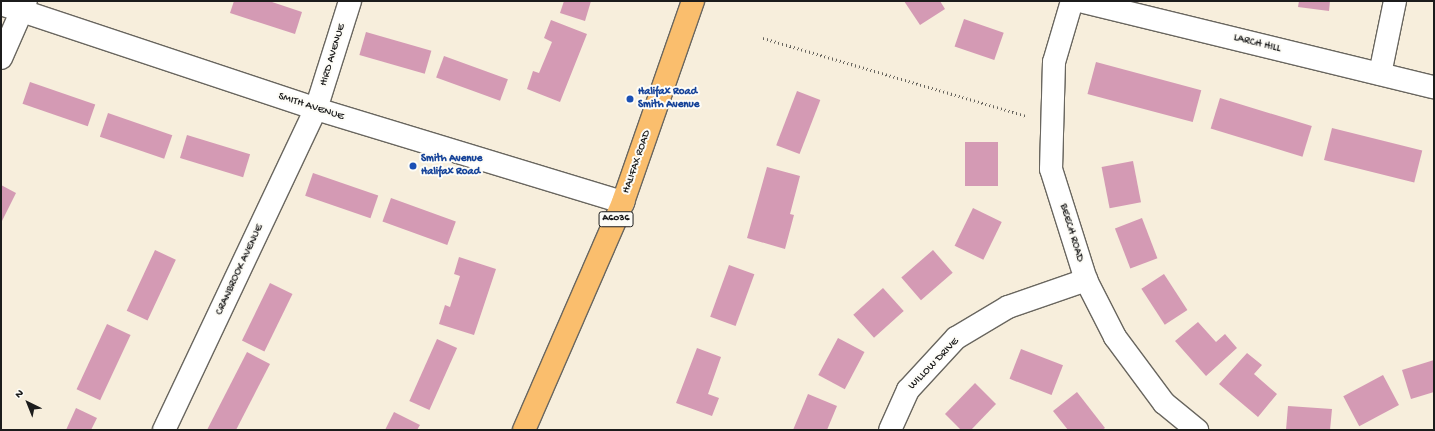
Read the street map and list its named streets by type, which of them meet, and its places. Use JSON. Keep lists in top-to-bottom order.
{
  "streets": {
    "highway": ["HALIFAX ROAD", "A6036"],
    "street": [
      "LARCH HILL",
      "HIRD AVENUE",
      "SMITH AVENUE",
      "BEECH ROAD",
      "CRANBROOK AVENUE",
      "WILLOW DRIVE"
    ]
  },
  "crossings": [
    ["HIRD AVENUE", "SMITH AVENUE"],
    ["HIRD AVENUE", "CRANBROOK AVENUE"],
    ["SMITH AVENUE", "HALIFAX ROAD"],
    ["SMITH AVENUE", "CRANBROOK AVENUE"],
    ["BEECH ROAD", "WILLOW DRIVE"]
  ],
  "places": ["Halifax Road Smith Avenue", "Smith Avenue Halifax Road"],
  "north": "top left"
}
